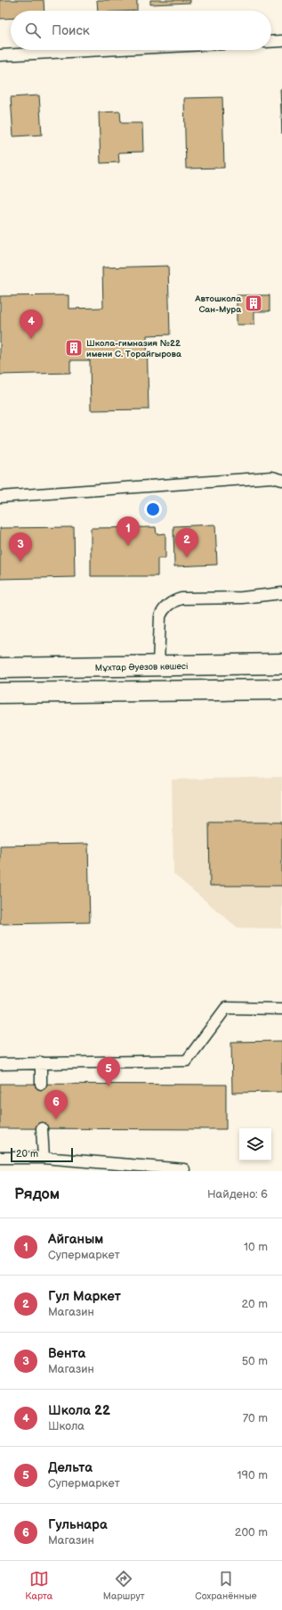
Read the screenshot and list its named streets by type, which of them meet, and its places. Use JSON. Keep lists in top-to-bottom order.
{
  "streets": {
    "main road": ["Мұхтар Әуезов көшесі"]
  },
  "places": {
    "building": ["Автошкола Сан-Мура", "Школа-гимназия №22 имени С. Торайгырова"]
  },
  "scale_bar": "20 m",
  "page": {
    "search": "Поиск",
    "pins": [
      "4",
      "1",
      "2",
      "3",
      "5",
      "6"
    ],
    "scale": "20 m",
    "heading": ["Рядом", "Найдено: 6"],
    "list": [
      {
        "mark": "1",
        "name": "Айганым",
        "note": "Супермаркет",
        "value": "10 m"
      },
      {
        "mark": "2",
        "name": "Гул Маркет",
        "note": "Магазин",
        "value": "20 m"
      },
      {
        "mark": "3",
        "name": "Вента",
        "note": "Магазин",
        "value": "50 m"
      },
      {
        "mark": "4",
        "name": "Школа 22",
        "note": "Школа",
        "value": "70 m"
      },
      {
        "mark": "5",
        "name": "Дельта",
        "note": "Супермаркет",
        "value": "190 m"
      },
      {
        "mark": "6",
        "name": "Гульнара",
        "note": "Магазин",
        "value": "200 m"
      }
    ],
    "nav": ["Карта", "Маршрут", "Сохранённые"]
  }
}
